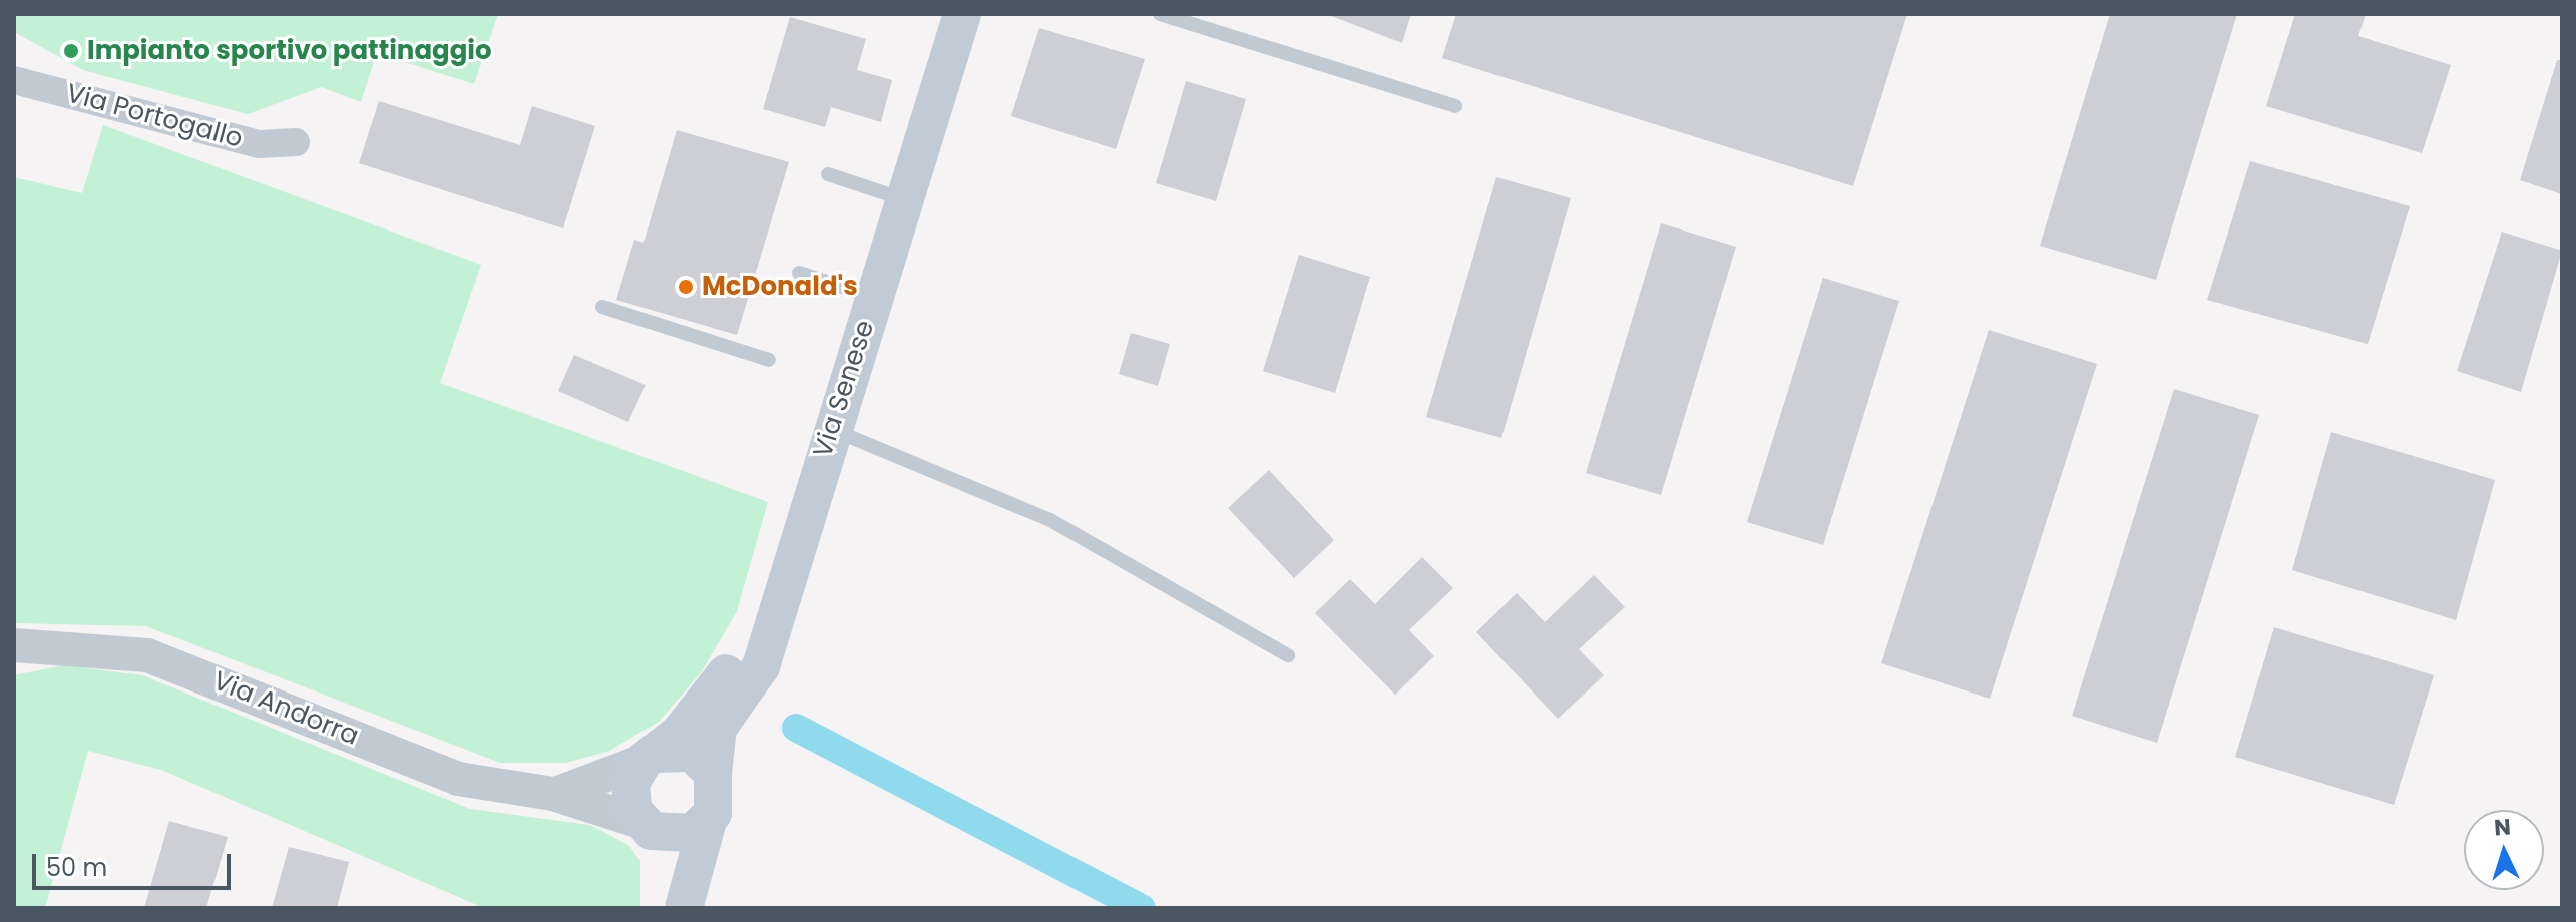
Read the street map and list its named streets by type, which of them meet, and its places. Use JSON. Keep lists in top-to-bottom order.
{
  "streets": {
    "main road": ["Via Senese"],
    "street": ["Via Portogallo", "Via Andorra"]
  },
  "crossings": [
    ["Via Senese", "Via Andorra"]
  ],
  "places": ["Impianto sportivo pattinaggio", "McDonald's"],
  "scale_bar": "50 m",
  "north": "top"
}
